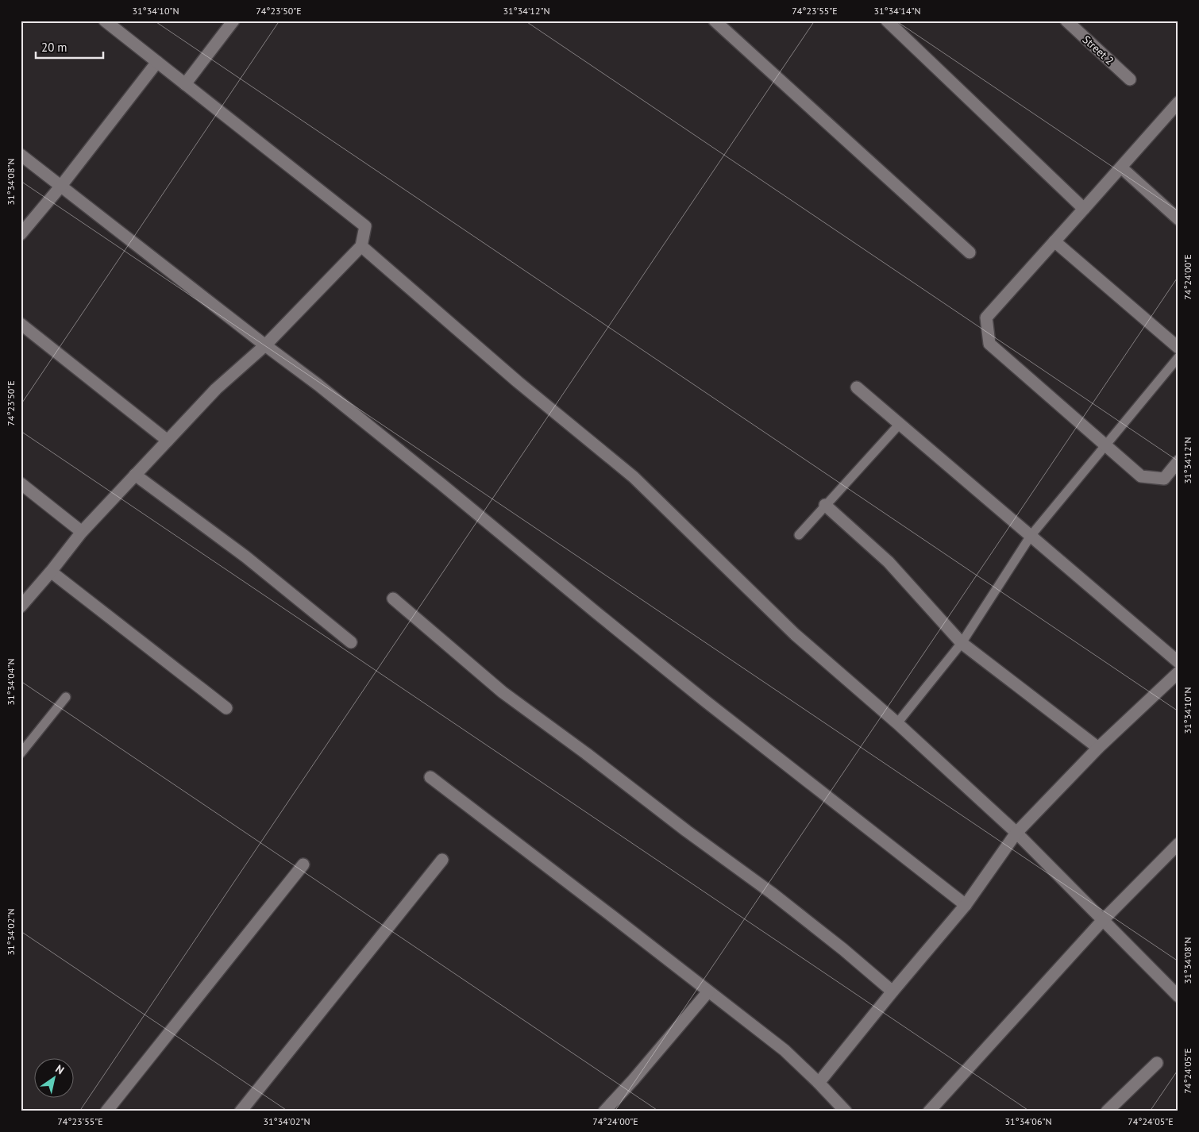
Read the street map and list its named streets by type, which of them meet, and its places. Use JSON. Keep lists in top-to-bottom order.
{
  "streets": {
    "street": ["Street 2"]
  },
  "scale_bar": "20 m",
  "north": "top right",
  "coordinates": [
    "31°34'10\"N",
    "74°23'50\"E",
    "31°34'12\"N",
    "74°23'55\"E",
    "31°34'14\"N",
    "31°34'08\"N",
    "74°24'00\"E",
    "31°34'04\"N",
    "31°34'02\"N",
    "74°24'05\"E",
    "31°34'06\"N"
  ]
}
